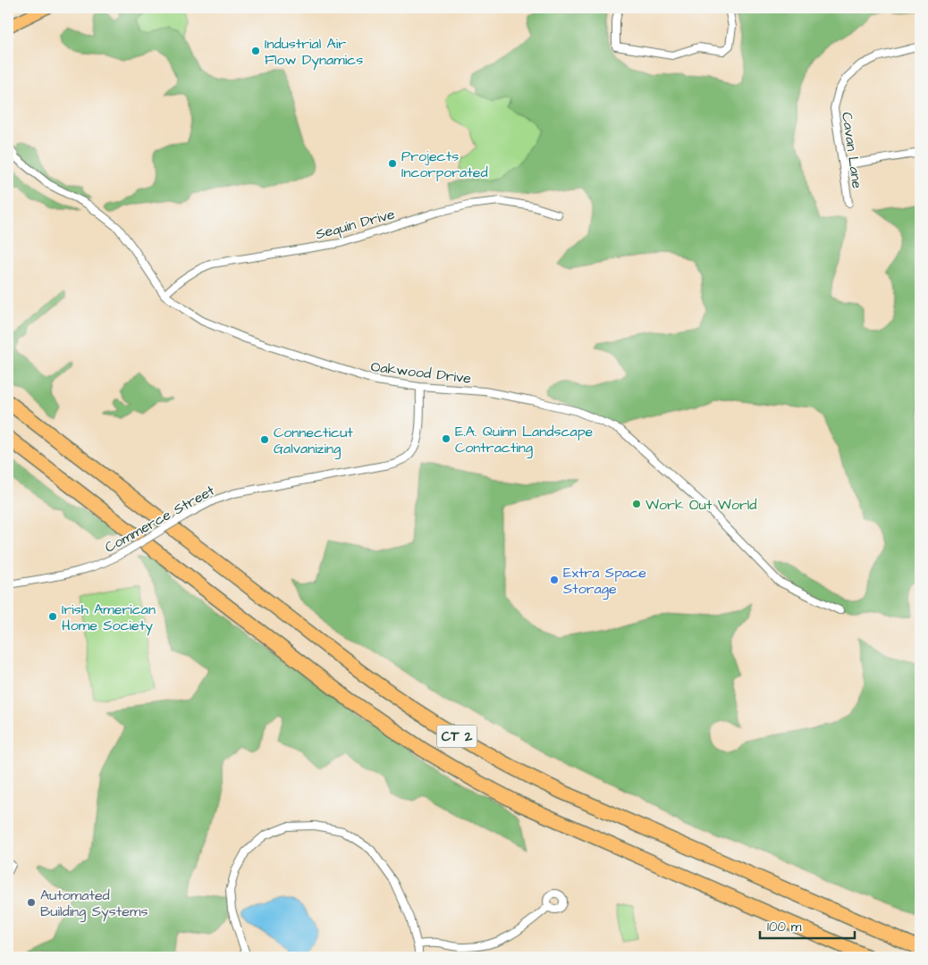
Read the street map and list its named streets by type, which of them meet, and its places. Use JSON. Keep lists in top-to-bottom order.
{
  "streets": {
    "highway": ["CT 2"],
    "street": [
      "Cavan Lane",
      "Sequin Drive",
      "Oakwood Drive",
      "Commerce Street"
    ]
  },
  "crossings": [
    ["Sequin Drive", "Oakwood Drive"],
    ["Oakwood Drive", "Commerce Street"]
  ],
  "places": [
    "Industrial Air Flow Dynamics",
    "Projects Incorporated",
    "E.A. Quinn Landscape Contracting",
    "Connecticut Galvanizing",
    "Work Out World",
    "Extra Space Storage",
    "Irish American Home Society",
    "Automated Building Systems"
  ],
  "scale_bar": "100 m"
}
